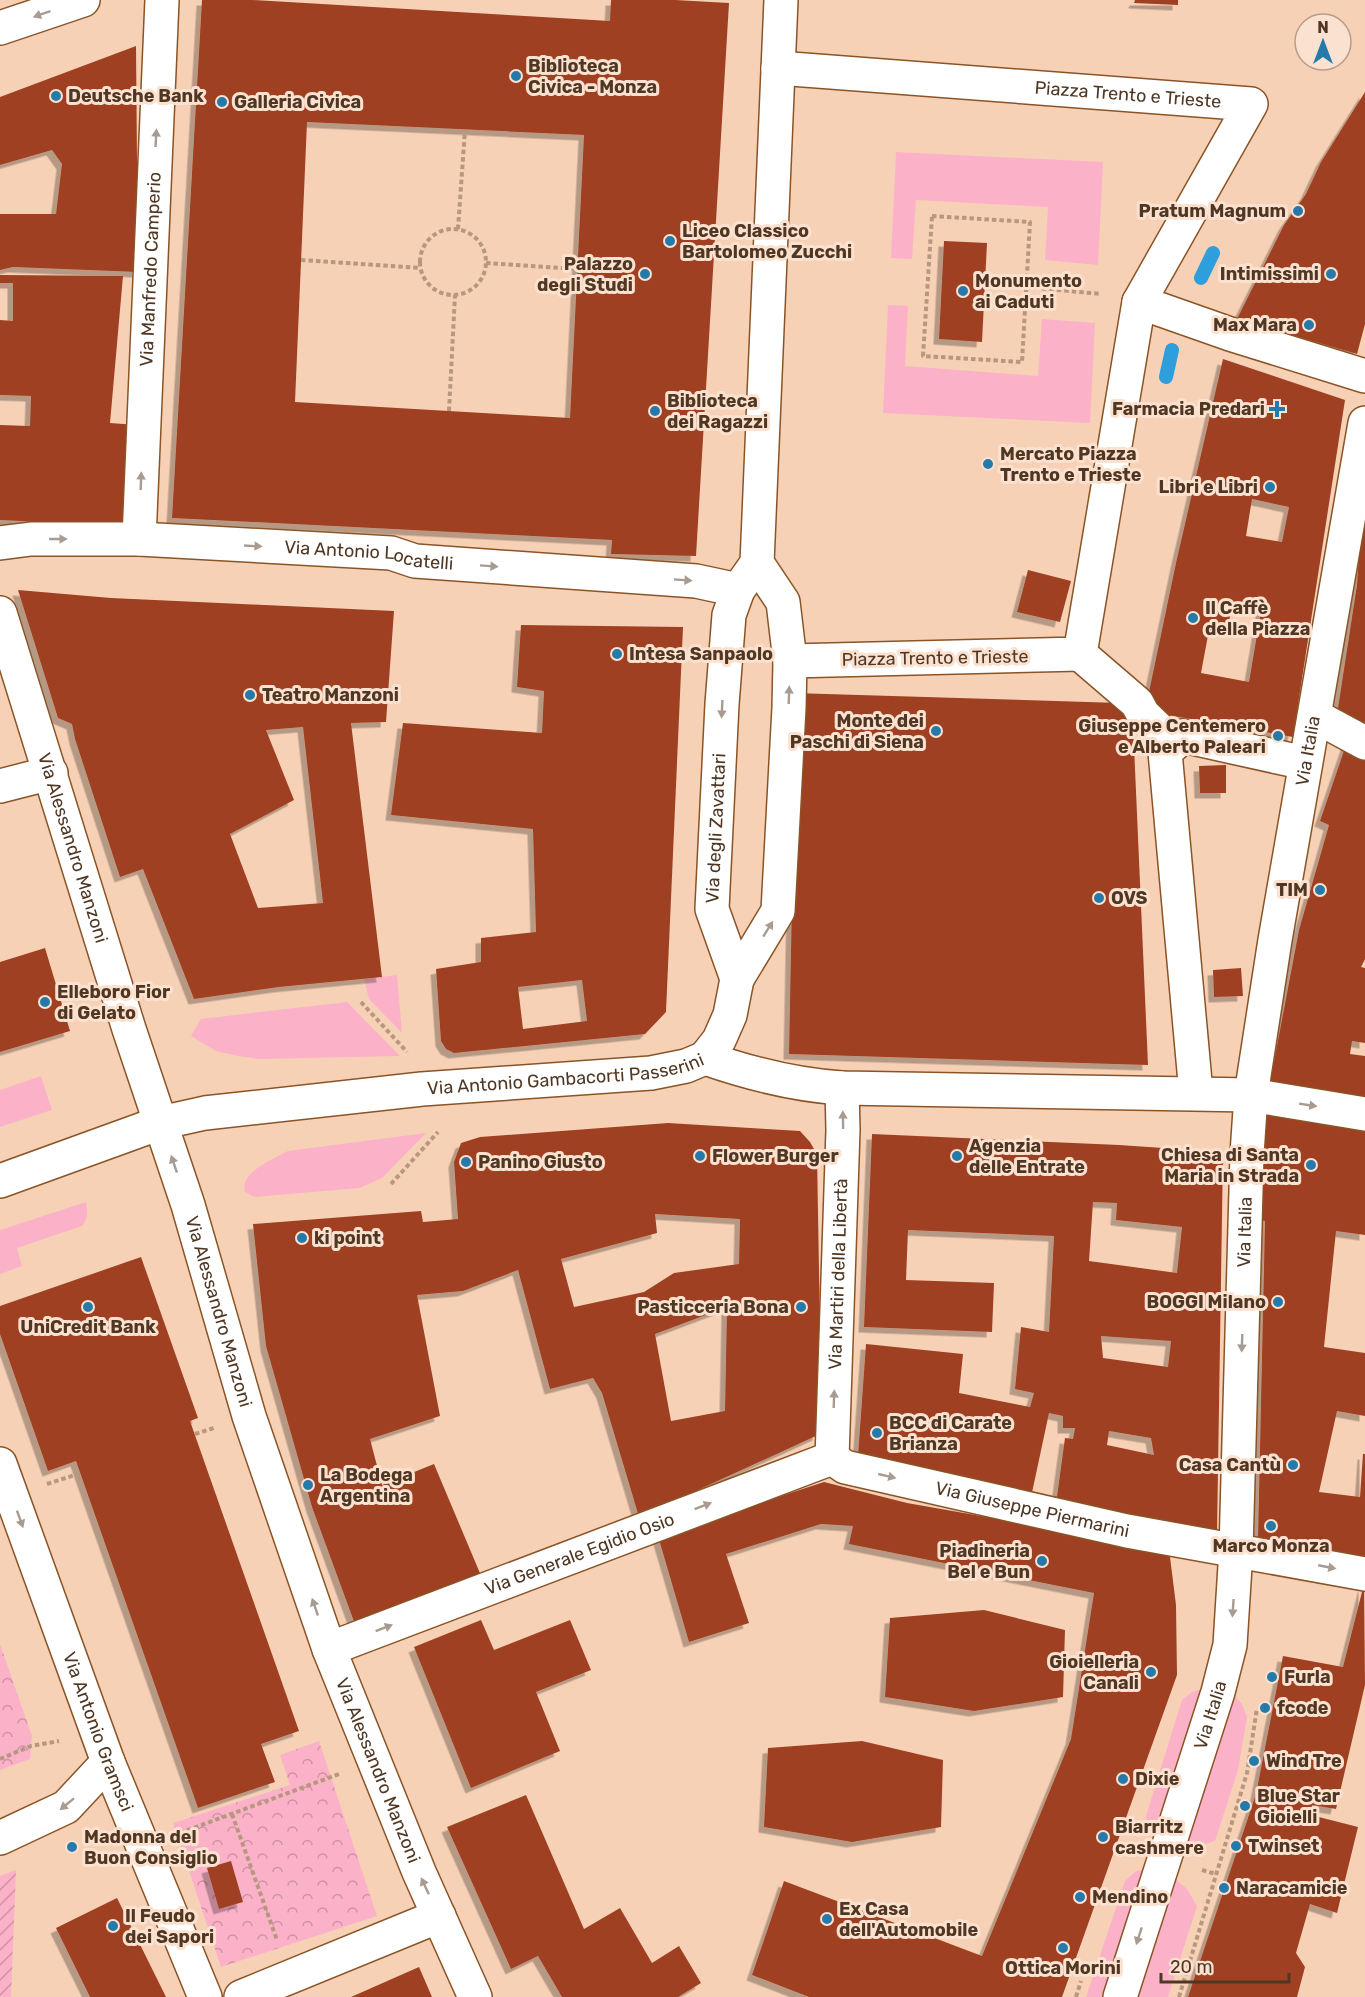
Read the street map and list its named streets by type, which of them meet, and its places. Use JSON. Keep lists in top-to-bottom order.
{
  "streets": {
    "street": [
      "Piazza Trento e Trieste",
      "Via Manfredo Camperio",
      "Via Antonio Locatelli",
      "Via Italia",
      "Via degli Zavattari",
      "Via Alessandro Manzoni",
      "Via Antonio Gambacorti Passerini",
      "Via Martiri della Libertà",
      "Via Giuseppe Piermarini",
      "Via Generale Egidio Osio",
      "Via Antonio Gramsci"
    ]
  },
  "crossings": [
    ["Via Manfredo Camperio", "Via Antonio Locatelli"],
    ["Via Antonio Locatelli", "Via degli Zavattari"],
    ["Via Italia", "Via Antonio Gambacorti Passerini"],
    ["Via Italia", "Via Giuseppe Piermarini"],
    ["Via Alessandro Manzoni", "Via Antonio Gambacorti Passerini"],
    ["Via Alessandro Manzoni", "Via Generale Egidio Osio"],
    ["Via Antonio Gambacorti Passerini", "Via Martiri della Libertà"],
    ["Via Martiri della Libertà", "Via Giuseppe Piermarini"],
    ["Via Martiri della Libertà", "Via Generale Egidio Osio"],
    ["Via Giuseppe Piermarini", "Via Generale Egidio Osio"]
  ],
  "one_way": [
    "Via Manfredo Camperio",
    "Via Antonio Locatelli",
    "Via Italia",
    "Via Alessandro Manzoni",
    "Via Martiri della Libertà",
    "Via Giuseppe Piermarini",
    "Via Generale Egidio Osio",
    "Via Antonio Gramsci"
  ],
  "places": {
    "other": [
      "Biblioteca Civica - Monza",
      "Deutsche Bank",
      "Galleria Civica",
      "Pratum Magnum",
      "Liceo Classico Bartolomeo Zucchi",
      "Palazzo degli Studi",
      "Intimissimi",
      "Monumento ai Caduti",
      "Max Mara",
      "Biblioteca dei Ragazzi",
      "Mercato Piazza Trento e Trieste",
      "Libri e Libri",
      "Il Caffè della Piazza",
      "Intesa Sanpaolo",
      "Teatro Manzoni",
      "Monte dei Paschi di Siena",
      "Giuseppe Centemero e Alberto Paleari",
      "TIM",
      "OVS",
      "Elleboro Fior di Gelato",
      "Flower Burger",
      "Agenzia delle Entrate",
      "Panino Giusto",
      "Chiesa di Santa Maria in Strada",
      "ki point",
      "BOGGI Milano",
      "UniCredit Bank",
      "Pasticceria Bona",
      "BCC di Carate Brianza",
      "Casa Cantù",
      "La Bodega Argentina",
      "Marco Monza",
      "Piadineria Bel e Bun",
      "Gioielleria Canali",
      "Furla",
      "fcode",
      "Wind Tre",
      "Dixie",
      "Blue Star Gioielli",
      "Biarritz cashmere",
      "Twinset",
      "Madonna del Buon Consiglio",
      "Naracamicie",
      "Mendino",
      "Ex Casa dell'Automobile",
      "Il Feudo dei Sapori",
      "Ottica Morini"
    ],
    "health": ["Farmacia Predari"]
  },
  "scale_bar": "20 m",
  "north": "top"
}
